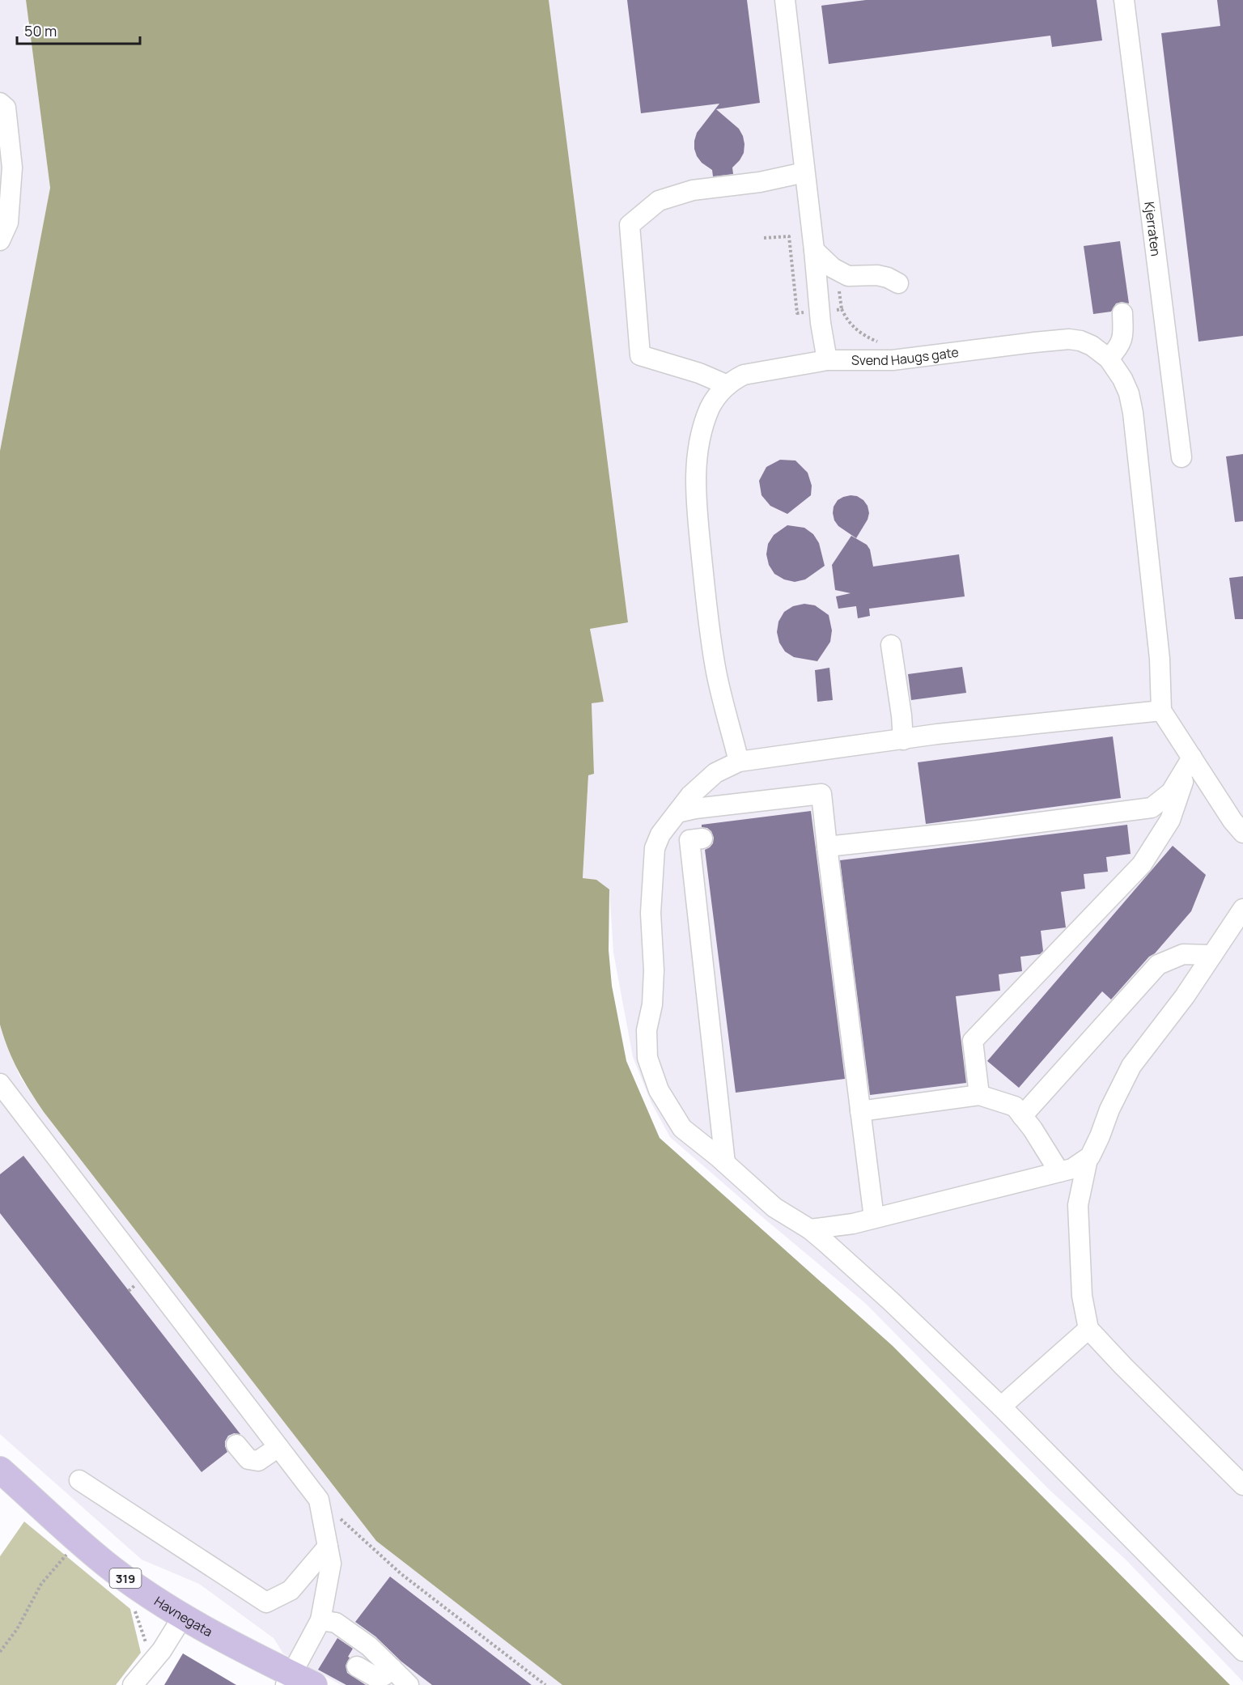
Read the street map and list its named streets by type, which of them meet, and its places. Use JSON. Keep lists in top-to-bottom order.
{
  "streets": {
    "main road": ["319", "Havnegata"],
    "street": ["Kjerraten", "Svend Haugs gate"]
  },
  "scale_bar": "50 m"
}
